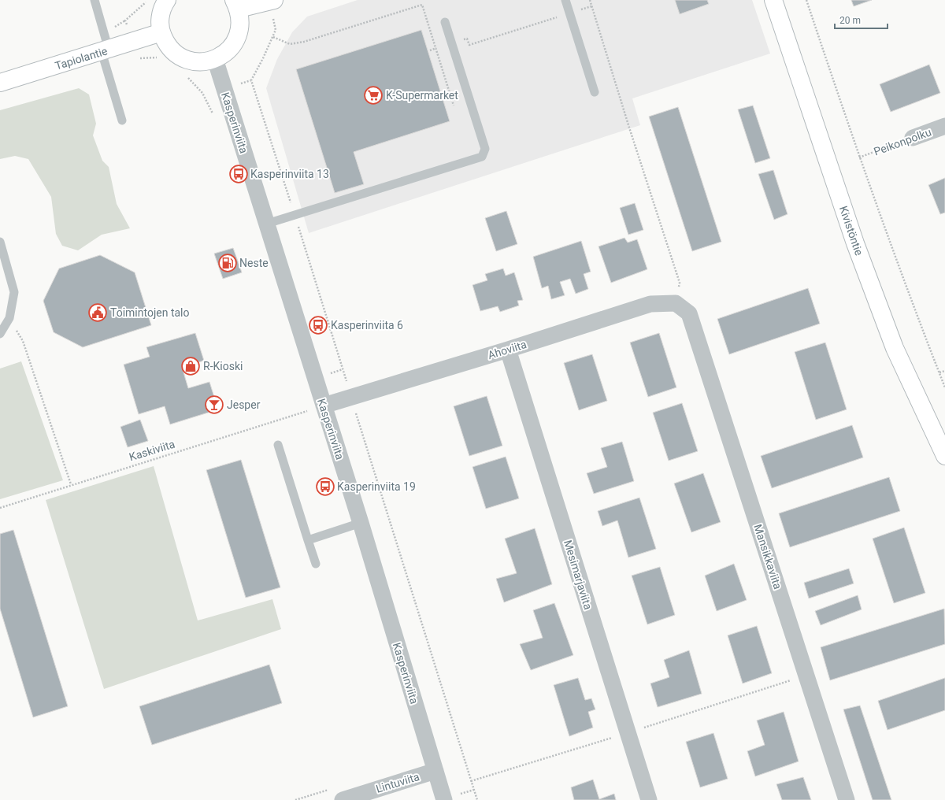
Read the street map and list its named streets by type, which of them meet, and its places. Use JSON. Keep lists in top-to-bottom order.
{
  "streets": {
    "main road": ["Tapiolantie", "Kivistöntie"],
    "street": [
      "Kasperinviita",
      "Peikonpolku",
      "Ahoviita",
      "Mansikkaviita",
      "Mesimarjaviita",
      "Lintuviita"
    ],
    "path": ["Kaskiviita"]
  },
  "crossings": [
    ["Kasperinviita", "Ahoviita"],
    ["Kasperinviita", "Kaskiviita"],
    ["Kasperinviita", "Lintuviita"],
    ["Ahoviita", "Kaskiviita"],
    ["Ahoviita", "Mansikkaviita"],
    ["Ahoviita", "Mesimarjaviita"]
  ],
  "places": {
    "supermarket": ["K-Supermarket"],
    "bus stop": ["Kasperinviita 13", "Kasperinviita 6", "Kasperinviita 19"],
    "fuel station": ["Neste"],
    "public building": ["Toimintojen talo"],
    "shop": ["R-Kioski"],
    "bar": ["Jesper"]
  },
  "scale_bar": "20 m"
}
